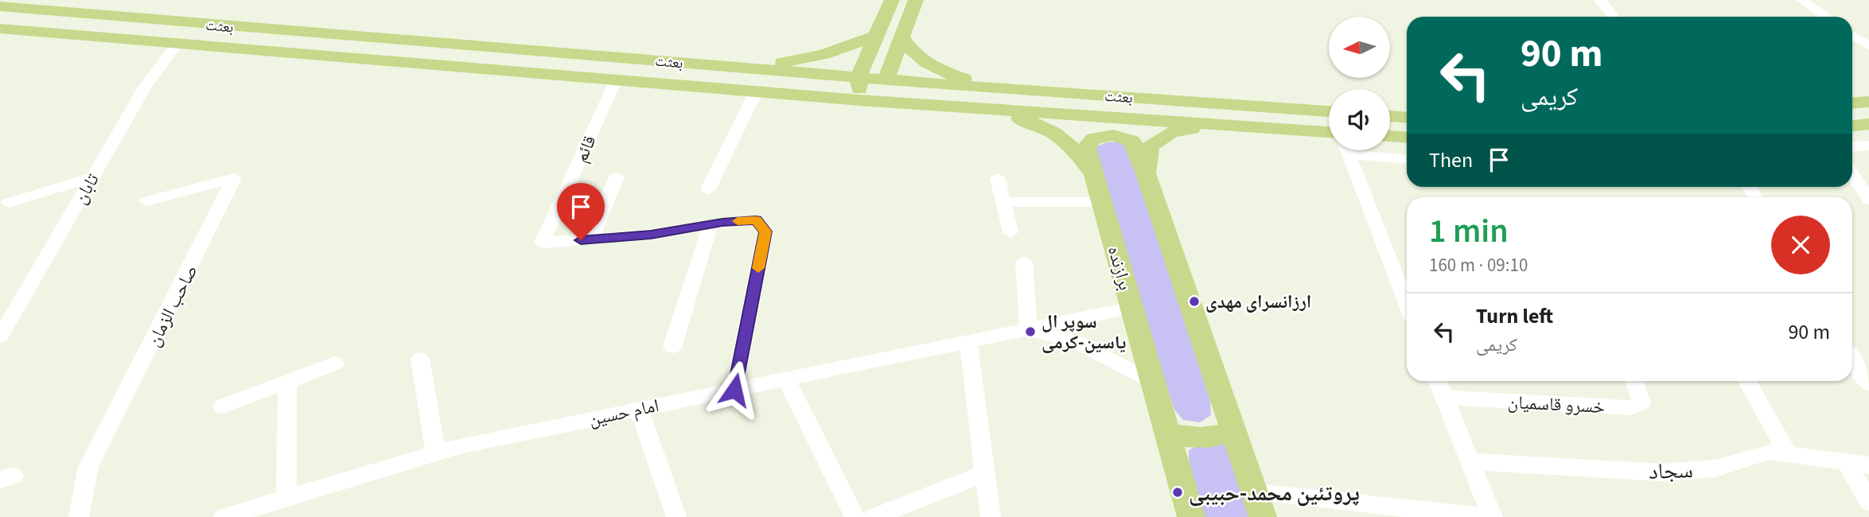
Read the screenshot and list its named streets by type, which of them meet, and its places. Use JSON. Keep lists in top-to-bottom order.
{
  "streets": {
    "main road": ["بعثت", "برازنده"],
    "street": [
      "قائم",
      "تابان",
      "صاحب الزمان",
      "خسرو قاسمیان",
      "امام حسین",
      "سجاد"
    ]
  },
  "crossings": [
    ["بعثت", "قائم"],
    ["بعثت", "تابان"],
    ["بعثت", "برازنده"],
    ["برازنده", "امام حسین"]
  ],
  "places": ["ارزانسرای مهدی", "سوپر ال یاسین-کرمی", "پروتئین محمد-حبیبی"],
  "north": "left",
  "page": {
    "turn": ["90 m", "کریمی"],
    "then": "Then",
    "heading": ["1 min", "160 m · 09:10"],
    "list": [
      {
        "name": "Turn left",
        "note": "کریمی",
        "value": "90 m"
      }
    ]
  }
}
